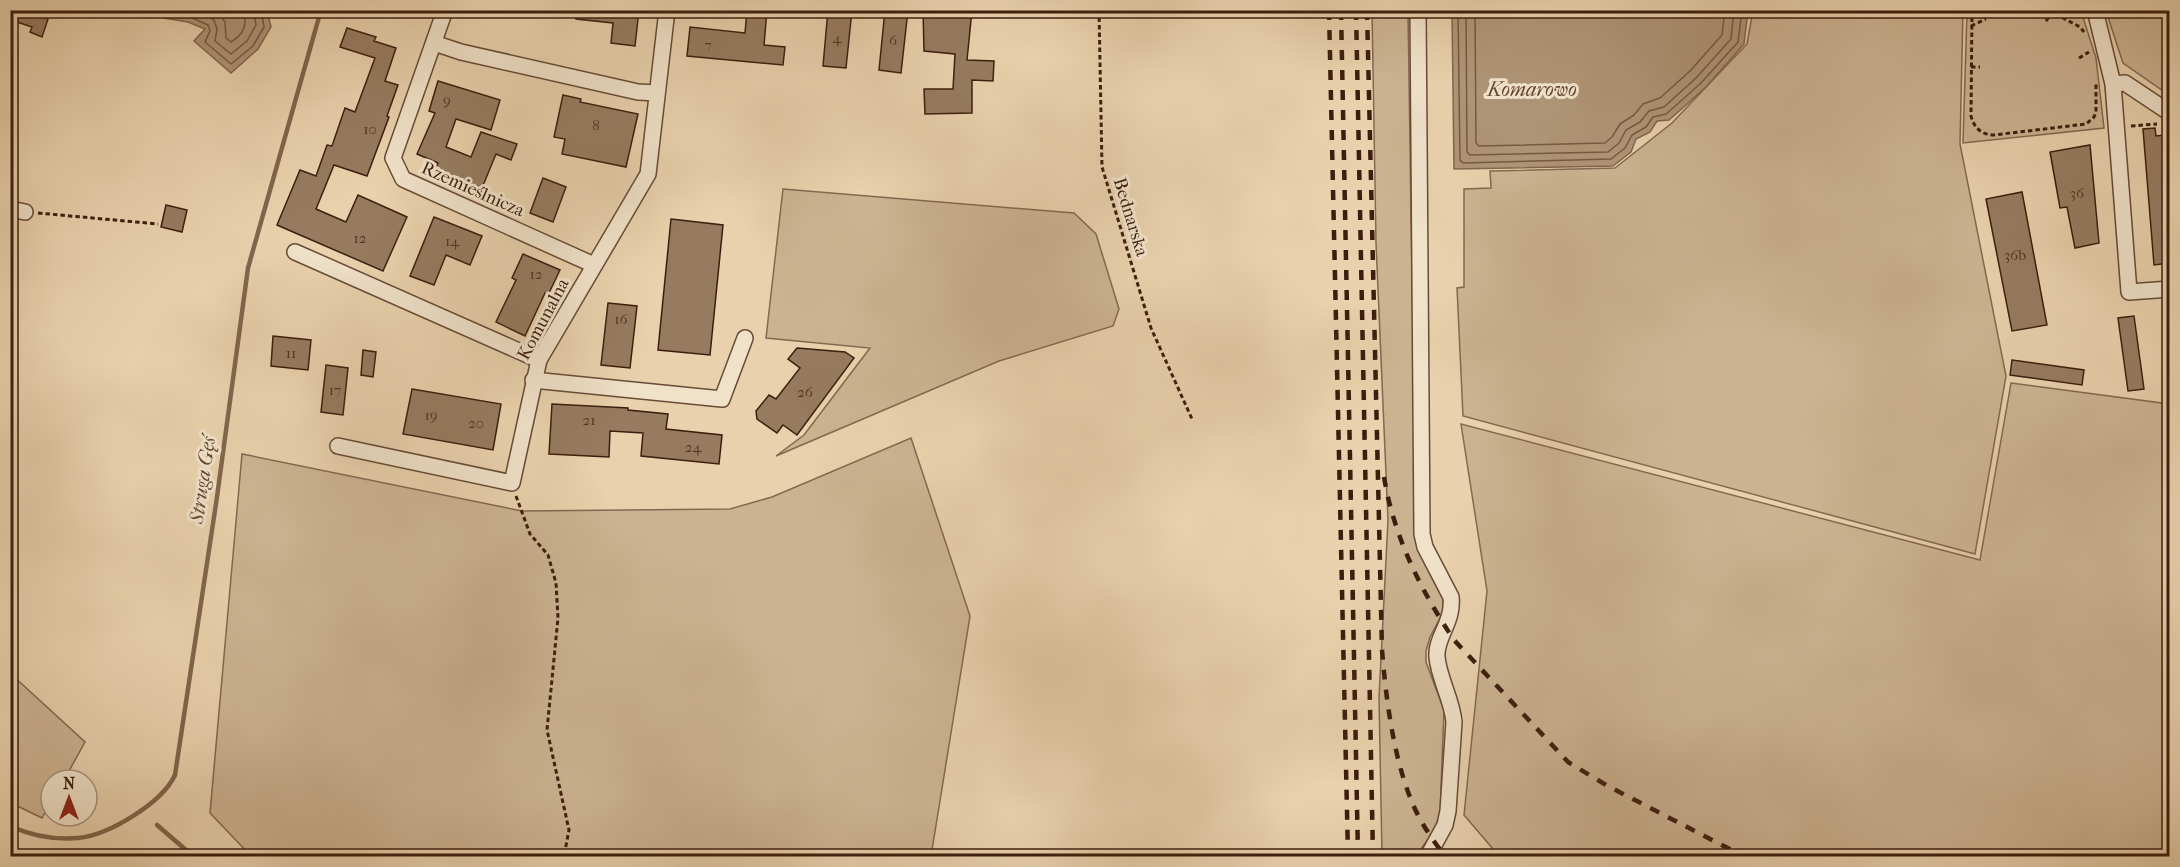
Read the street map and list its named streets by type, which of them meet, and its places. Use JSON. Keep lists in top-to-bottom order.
{
  "streets": {
    "street": ["Rzemieślnicza", "Komunalna"],
    "path": ["Bednarska"]
  },
  "crossings": [
    ["Rzemieślnicza", "Komunalna"]
  ],
  "water": ["Komarowo", "Struga Gęś"],
  "house_numbers": [
    "4",
    "6",
    "7",
    "9",
    "8",
    "10",
    "36",
    "12",
    "14",
    "36b",
    "12",
    "16",
    "11",
    "17",
    "26",
    "19",
    "21",
    "20",
    "24"
  ],
  "north": "top"
}
